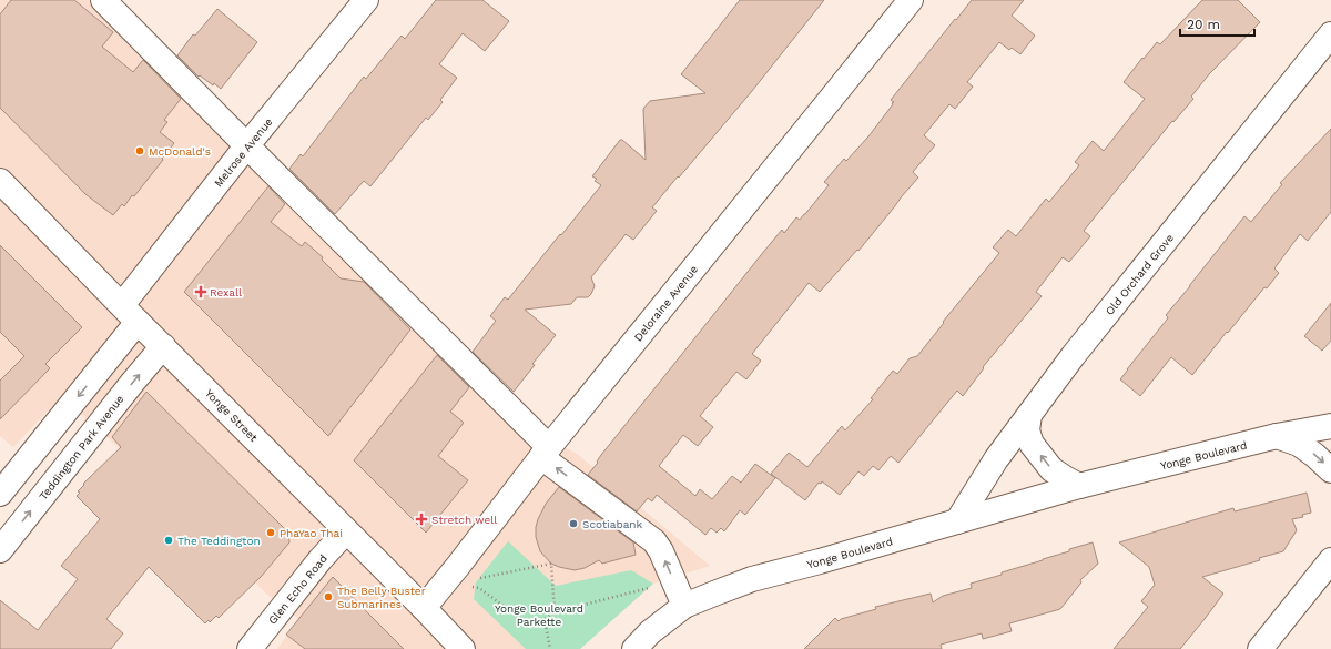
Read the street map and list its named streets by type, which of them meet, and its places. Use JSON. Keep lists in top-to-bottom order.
{
  "streets": {
    "street": [
      "Melrose Avenue",
      "Old Orchard Grove",
      "Deloraine Avenue",
      "Yonge Street",
      "Teddington Park Avenue",
      "Yonge Boulevard",
      "Glen Echo Road"
    ]
  },
  "crossings": [
    ["Melrose Avenue", "Yonge Street"],
    ["Old Orchard Grove", "Yonge Boulevard"],
    ["Deloraine Avenue", "Yonge Street"],
    ["Yonge Street", "Teddington Park Avenue"],
    ["Yonge Street", "Glen Echo Road"]
  ],
  "parks": ["Yonge Boulevard Parkette"],
  "places": {
    "other": [
      "McDonald's",
      "Scotiabank",
      "PhaYao Thai",
      "The Teddington",
      "The Belly Buster Submarines"
    ],
    "health": ["Rexall", "Stretch well"]
  },
  "scale_bar": "20 m"
}
